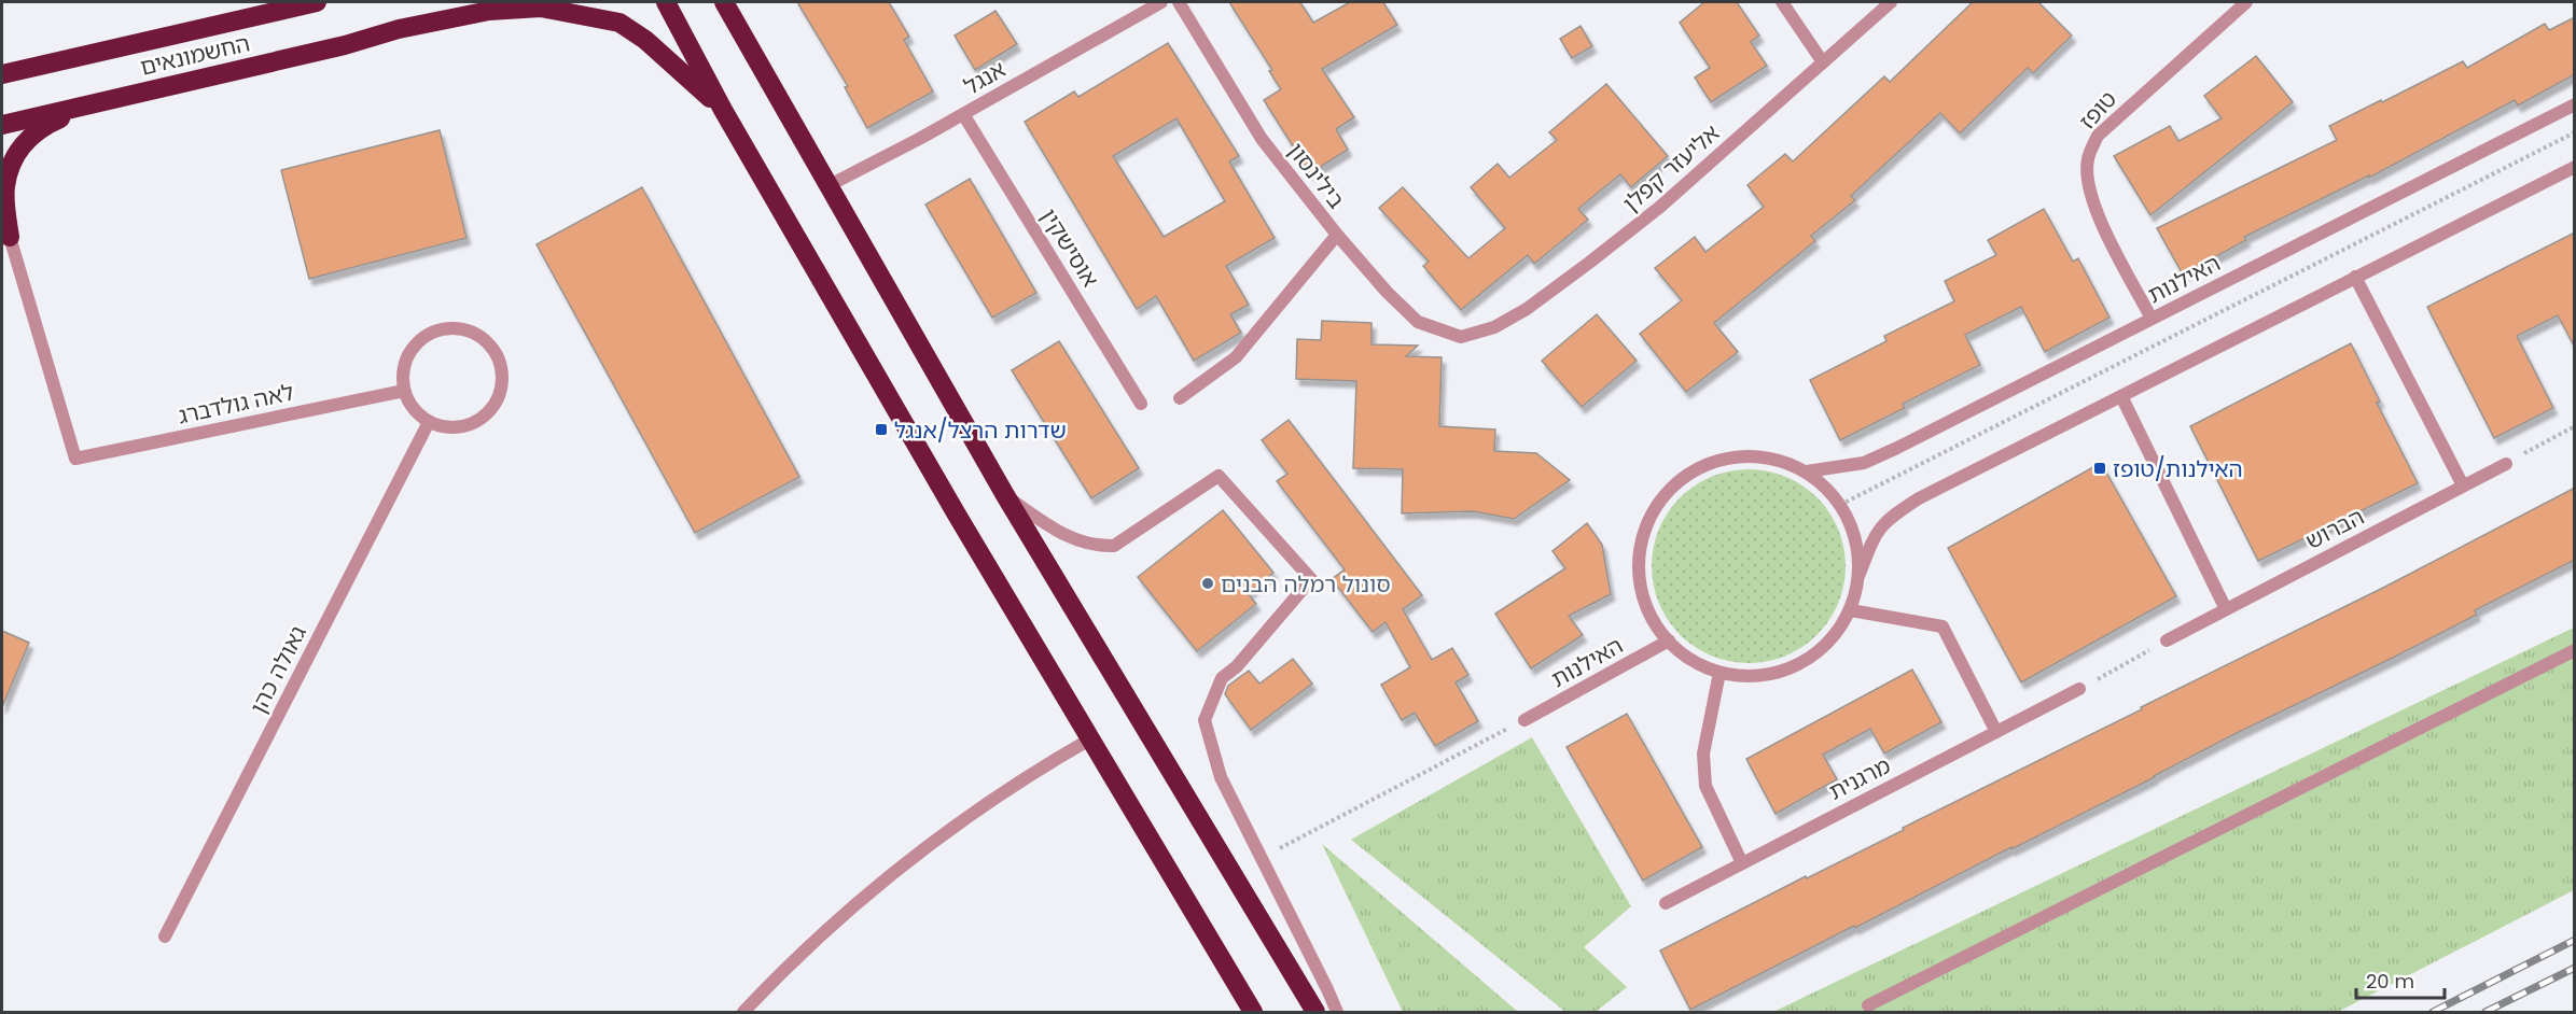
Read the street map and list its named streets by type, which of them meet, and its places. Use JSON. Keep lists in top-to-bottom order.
{
  "streets": {
    "highway": ["החשמונאים"],
    "street": [
      "אנגל",
      "טופז",
      "אליעזר קפלן",
      "בילינסון",
      "אוסישקין",
      "האילנות",
      "לאה גולדברג",
      "הברוש",
      "גאולה כהן",
      "מרגנית"
    ]
  },
  "crossings": [
    ["אנגל", "אוסישקין"],
    ["טופז", "האילנות"],
    ["אליעזר קפלן", "בילינסון"],
    ["לאה גולדברג", "גאולה כהן"]
  ],
  "places": {
    "transit": ["שדרות הרצל/אנגל", "האילנות/טופז"],
    "other": ["סונול רמלה הבנים"]
  },
  "scale_bar": "20 m"
}
